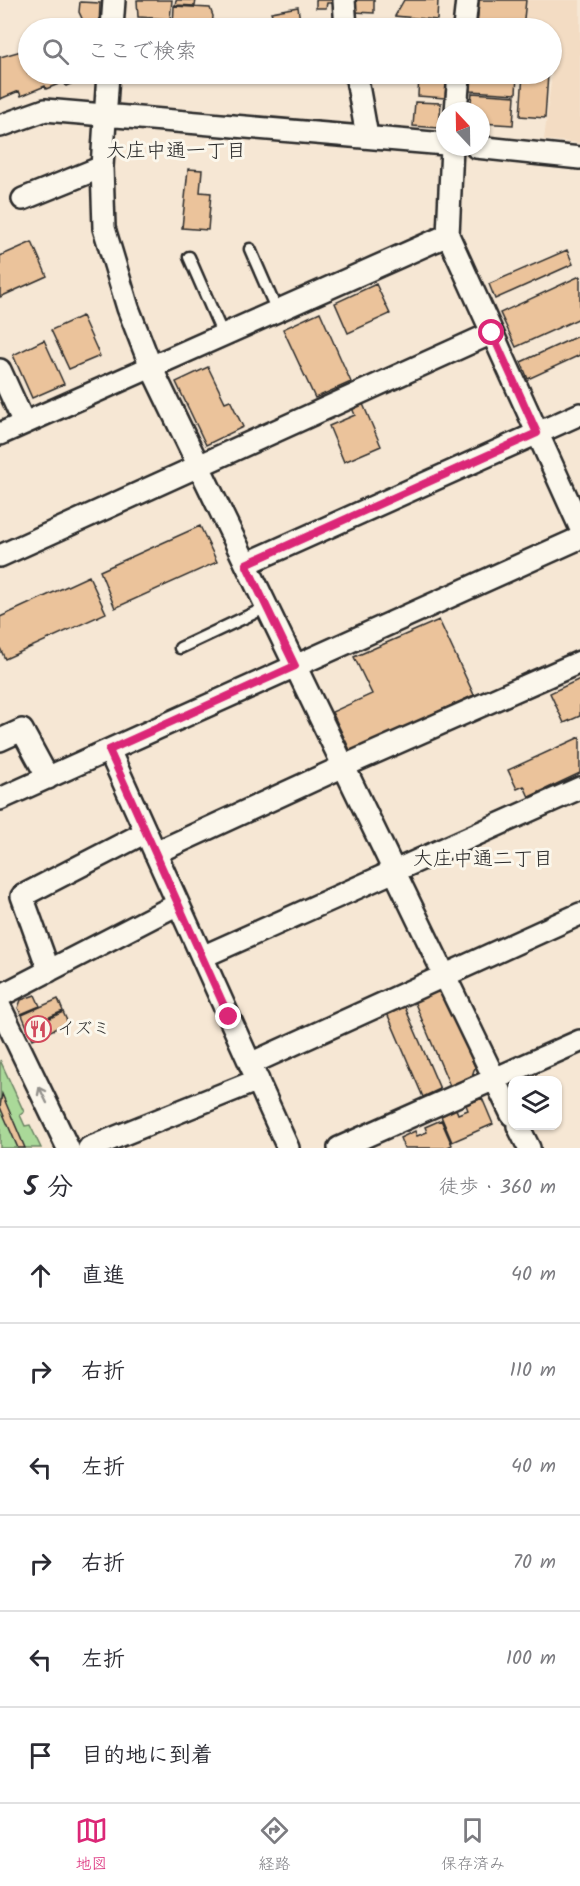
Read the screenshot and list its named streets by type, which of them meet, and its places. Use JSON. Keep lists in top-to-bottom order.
{
  "districts": ["大庄中通一丁目", "大庄中通二丁目"],
  "places": {
    "restaurant": ["イズミ"]
  },
  "north": "top",
  "page": {
    "search": "ここで検索",
    "heading": ["5 分", "徒歩 · 360 m"],
    "list": [
      ["直進", "40 m"],
      ["右折", "110 m"],
      ["左折", "40 m"],
      ["右折", "70 m"],
      ["左折", "100 m"],
      "目的地に到着"
    ],
    "nav": ["地図", "経路", "保存済み"]
  }
}
